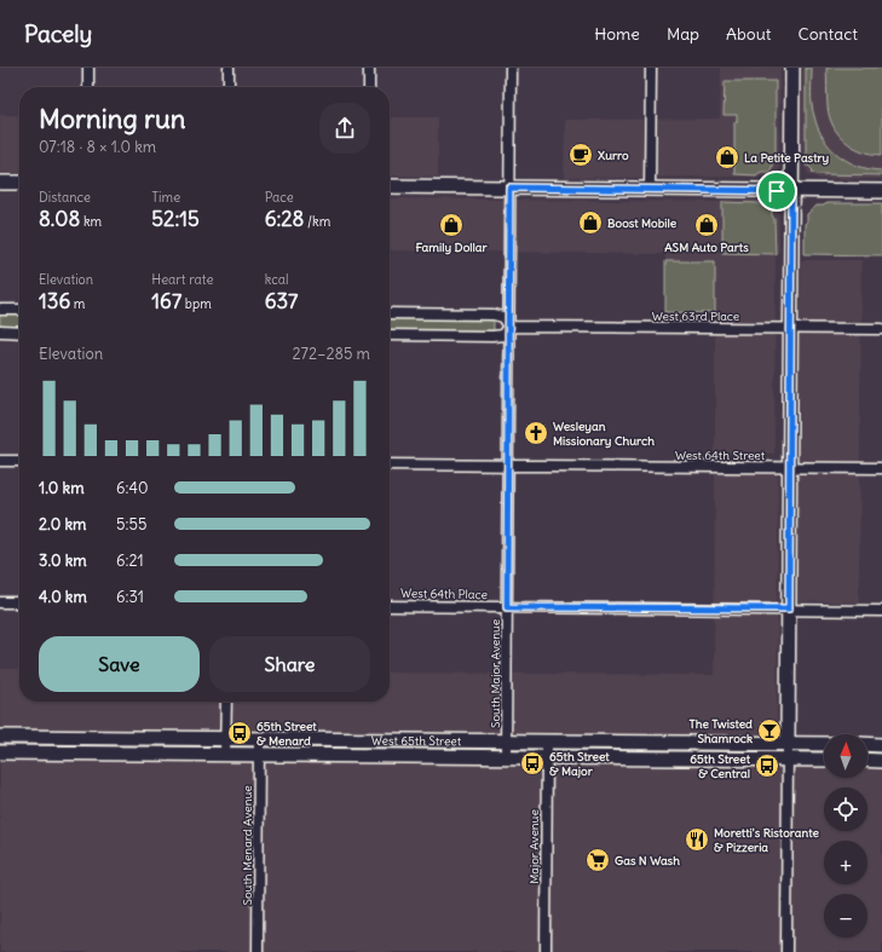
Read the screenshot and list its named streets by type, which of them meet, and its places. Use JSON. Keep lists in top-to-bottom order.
{
  "streets": {
    "street": [
      "West 63rd Place",
      "West 64th Street",
      "West 64th Place",
      "South Major Avenue",
      "West 65th Street",
      "South Menard Avenue",
      "Major Avenue"
    ]
  },
  "crossings": [
    ["West 63rd Place", "South Major Avenue"],
    ["West 64th Street", "South Major Avenue"],
    ["West 64th Place", "South Major Avenue"],
    ["South Major Avenue", "West 65th Street"],
    ["West 65th Street", "South Menard Avenue"],
    ["West 65th Street", "Major Avenue"]
  ],
  "places": {
    "cafe": ["Xurro"],
    "shop": [
      "La Petite Pastry",
      "Boost Mobile",
      "Family Dollar",
      "ASM Auto Parts"
    ],
    "church": ["Wesleyan Missionary Church"],
    "bar": ["The Twisted Shamrock"],
    "bus stop": ["65th Street & Menard", "65th Street & Major", "65th Street & Central"],
    "restaurant": ["Moretti's Ristorante & Pizzeria"],
    "supermarket": ["Gas N Wash"]
  },
  "north": "top",
  "page": {
    "header": "Pacely",
    "nav": [
      "Home",
      "Map",
      "About",
      "Contact"
    ],
    "heading": ["Morning run", "07:18 · 8 × 1.0 km"],
    "stats": [
      ["Distance", "8.08 km"],
      ["Time", "52:15"],
      ["Pace", "6:28 /km"],
      ["Elevation", "136 m"],
      ["Heart rate", "167 bpm"],
      ["kcal", "637"]
    ],
    "chart": ["Elevation", "272–285 m"],
    "list": [
      {
        "name": "1.0 km",
        "note": "6:40"
      },
      {
        "name": "2.0 km",
        "note": "5:55"
      },
      {
        "name": "3.0 km",
        "note": "6:21"
      },
      {
        "name": "4.0 km",
        "note": "6:31"
      }
    ],
    "buttons": ["Save", "Share"],
    "map_buttons": ["+", "−"]
  }
}
